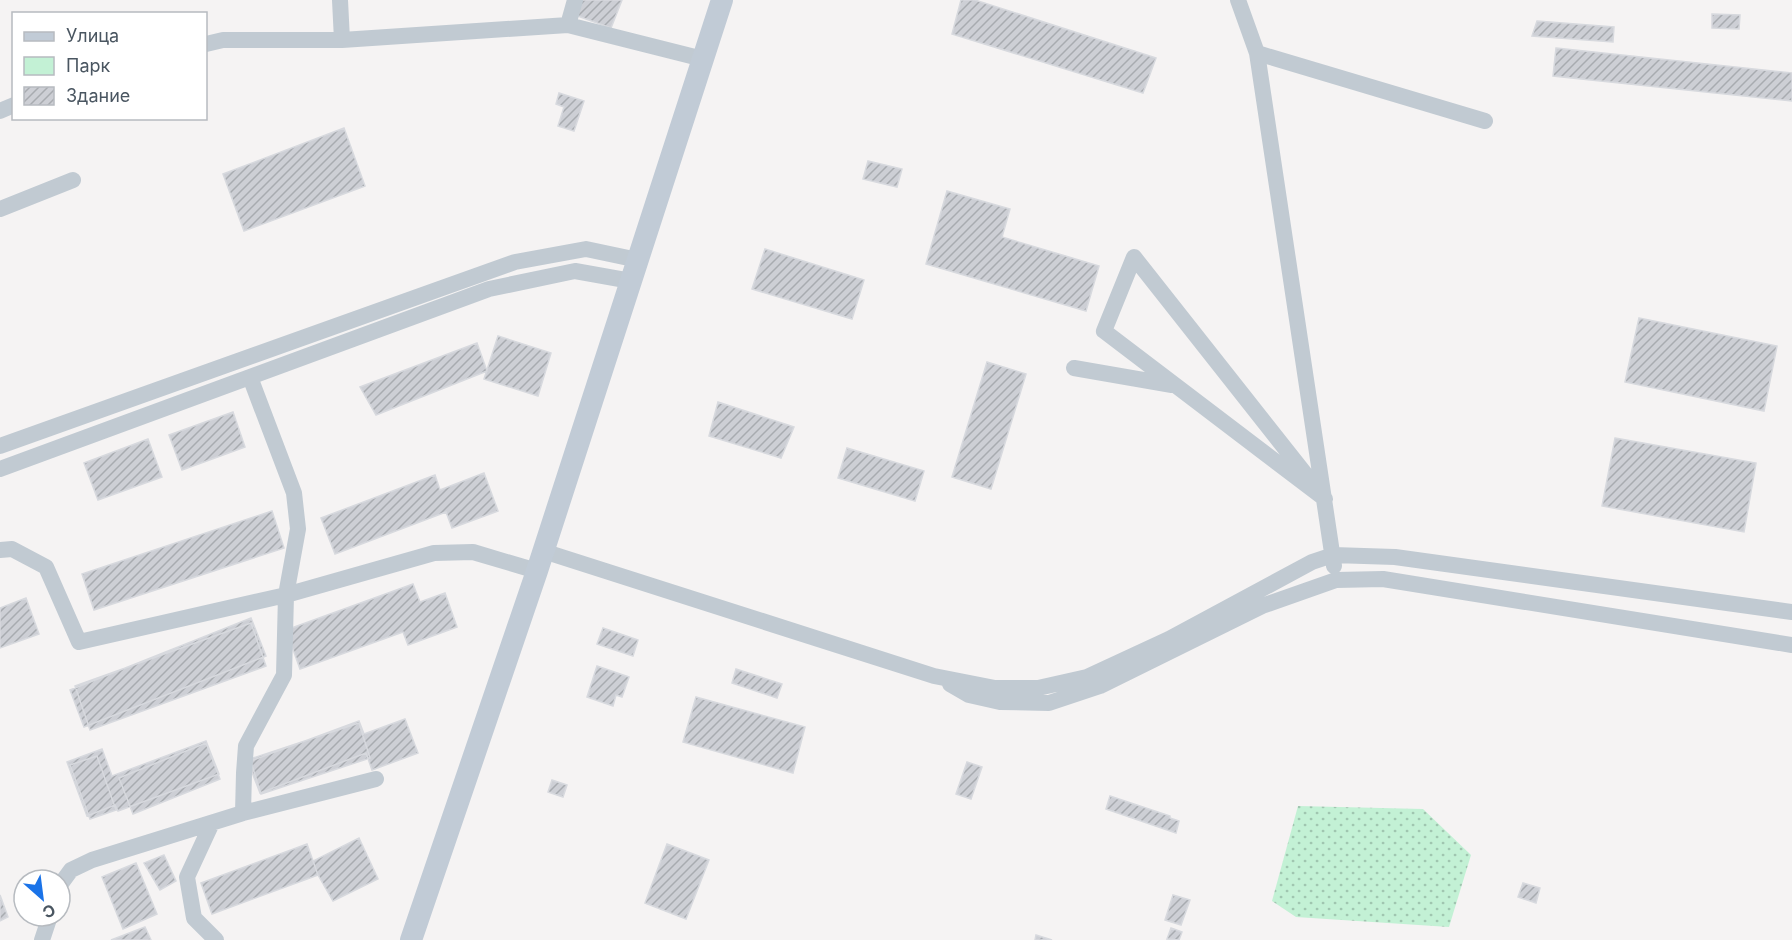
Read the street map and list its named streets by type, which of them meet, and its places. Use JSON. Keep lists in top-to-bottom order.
{
  "legend": ["Улица", "Парк", "Здание"],
  "north": "bottom right"
}
